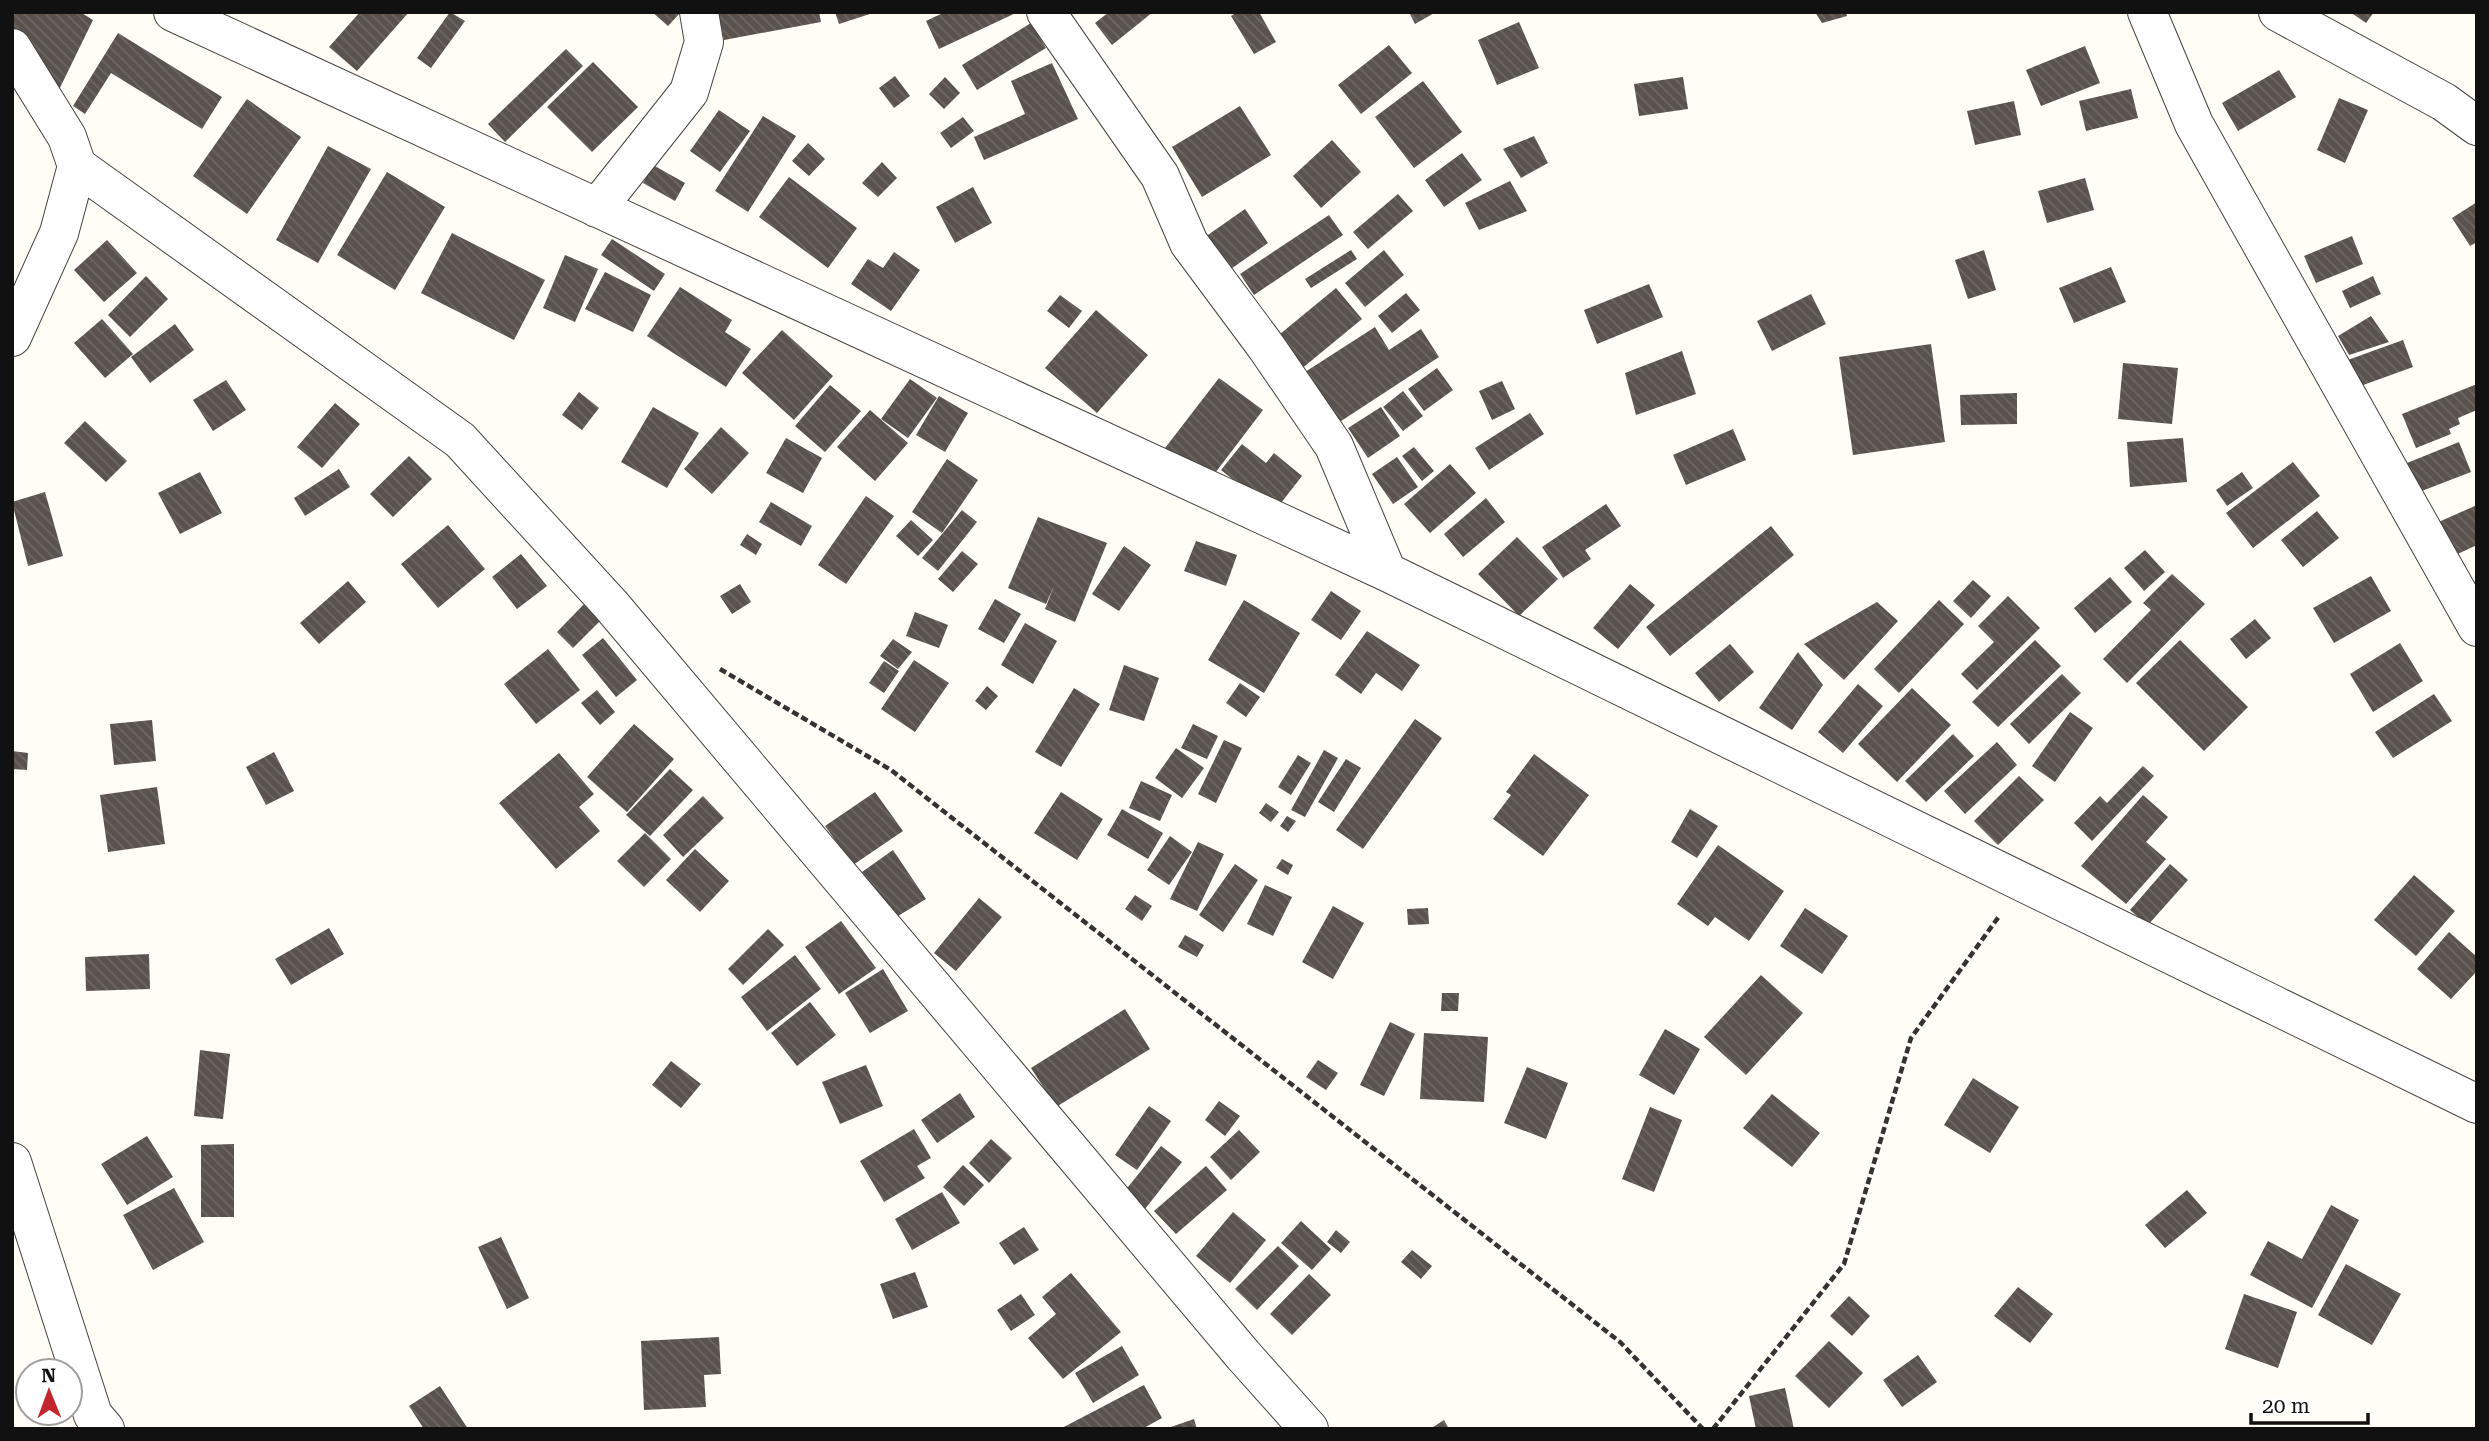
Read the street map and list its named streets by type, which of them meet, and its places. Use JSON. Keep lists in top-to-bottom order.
{
  "scale_bar": "20 m",
  "north": "top"
}
